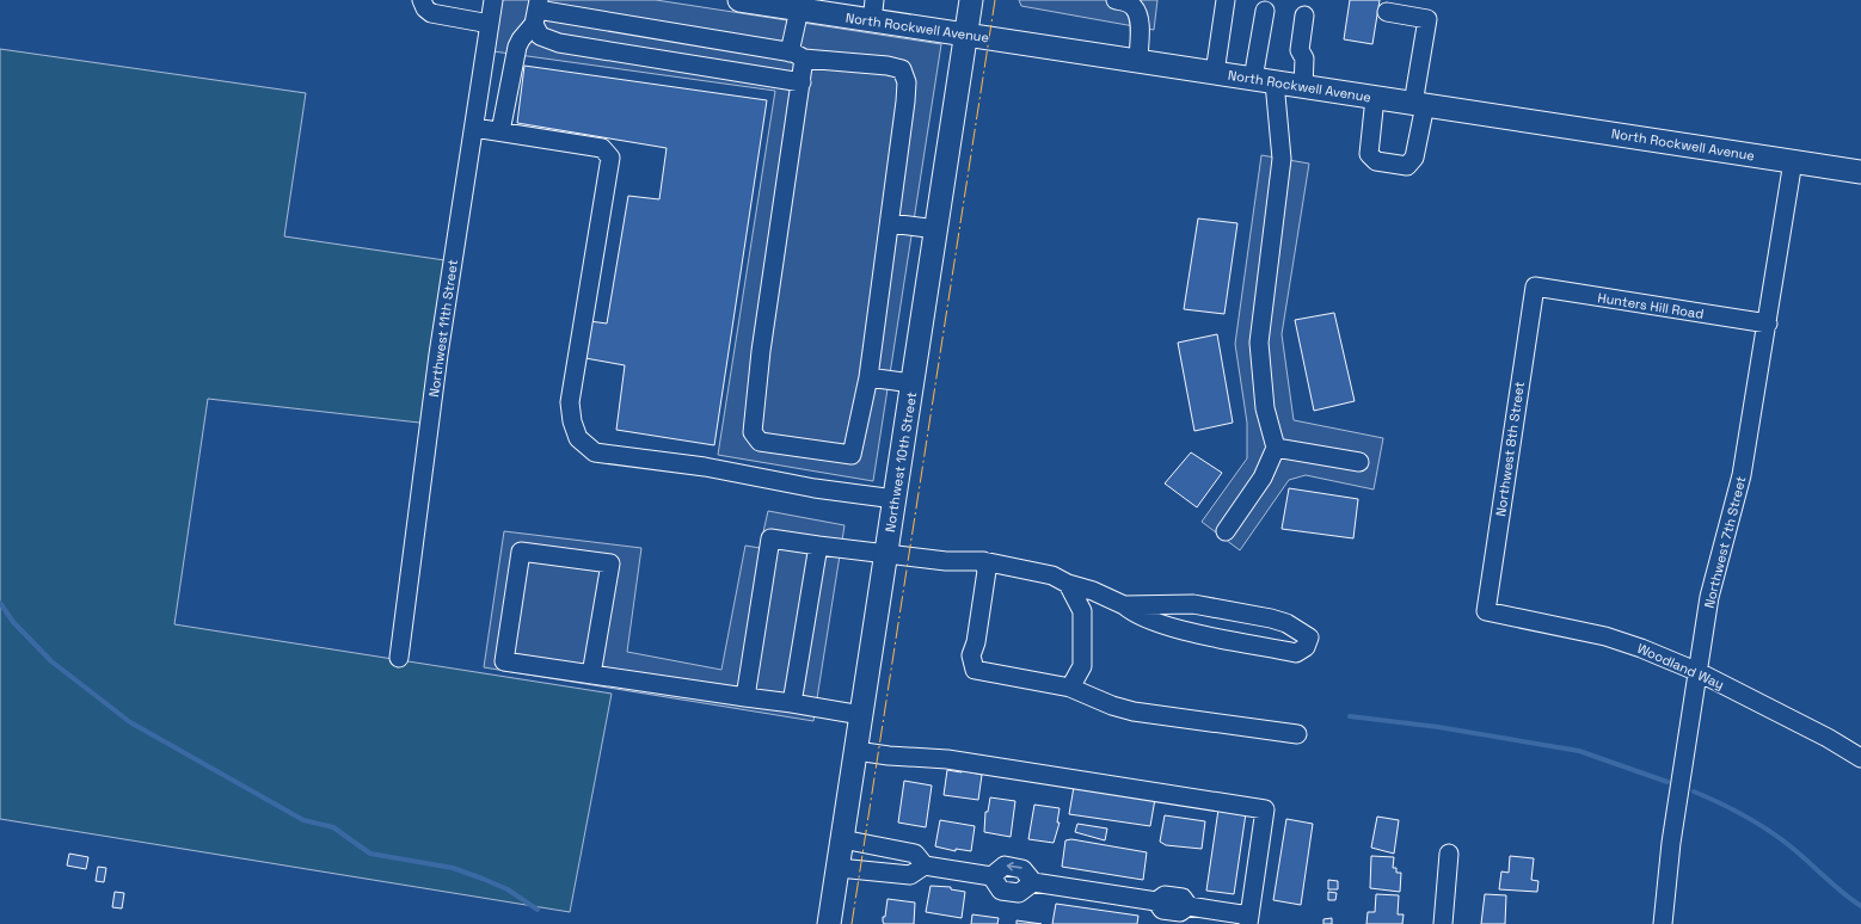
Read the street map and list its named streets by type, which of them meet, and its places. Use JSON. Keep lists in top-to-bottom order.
{
  "streets": {
    "main road": ["North Rockwell Avenue", "Northwest 10th Street"],
    "street": [
      "Hunters Hill Road",
      "Northwest 11th Street",
      "Northwest 8th Street",
      "Northwest 7th Street",
      "Woodland Way"
    ]
  },
  "crossings": [
    ["North Rockwell Avenue", "Northwest 10th Street"],
    ["North Rockwell Avenue", "Northwest 7th Street"],
    ["Hunters Hill Road", "Northwest 8th Street"],
    ["Hunters Hill Road", "Northwest 7th Street"],
    ["Northwest 8th Street", "Woodland Way"],
    ["Northwest 7th Street", "Woodland Way"]
  ]
}
